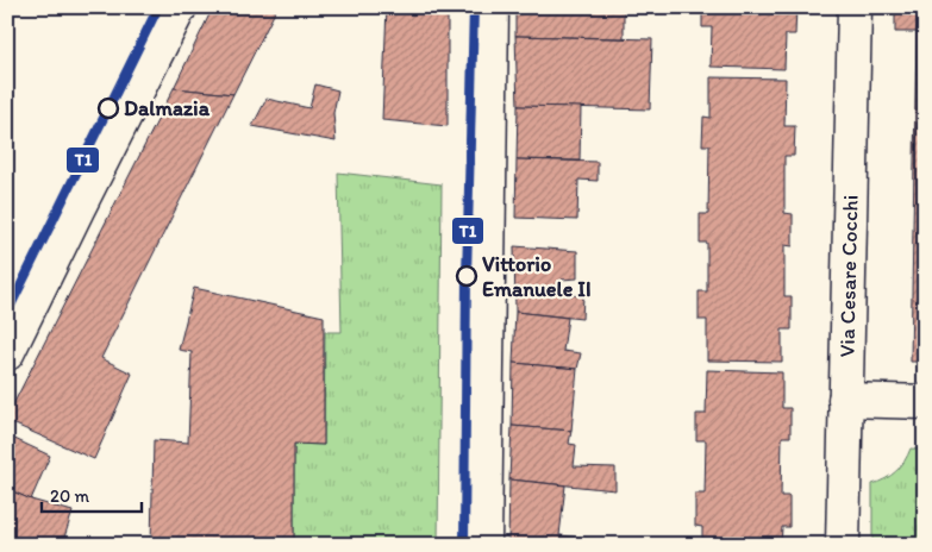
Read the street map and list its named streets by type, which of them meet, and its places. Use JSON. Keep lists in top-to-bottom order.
{
  "streets": {
    "street": ["Via Cesare Cocchi"]
  },
  "places": ["Dalmazia", "Vittorio Emanuele II"],
  "lines": ["transit line T1"],
  "scale_bar": "20 m"
}
